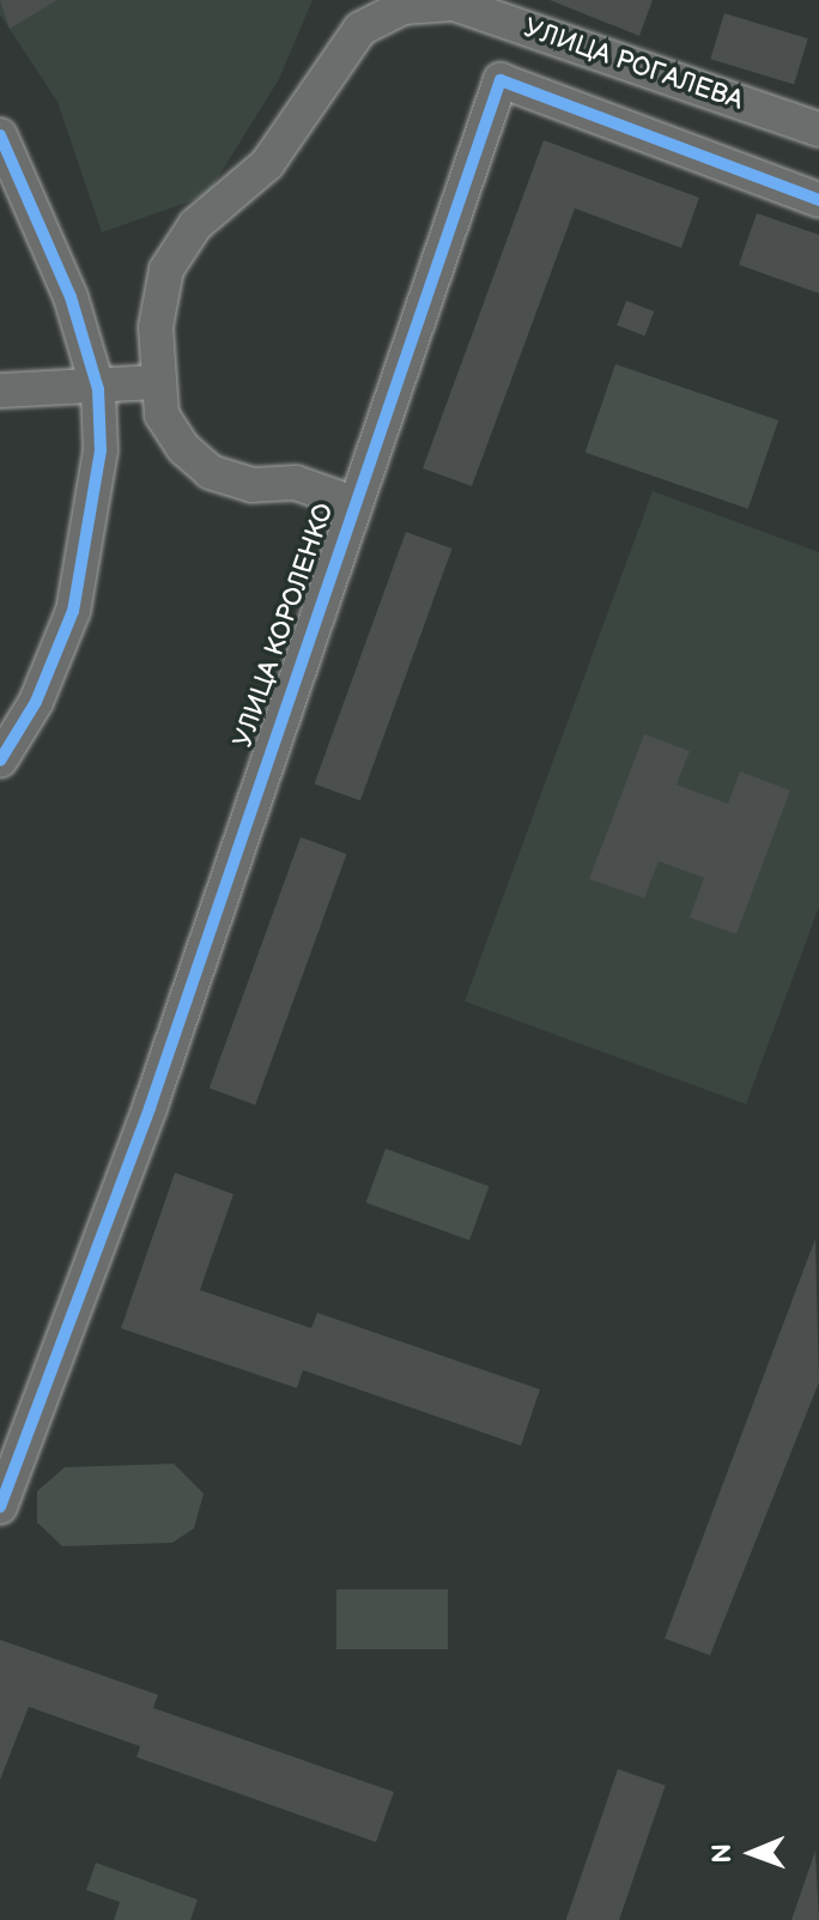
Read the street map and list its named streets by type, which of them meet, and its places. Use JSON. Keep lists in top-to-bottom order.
{
  "streets": {
    "street": ["УЛИЦА РОГАЛЕВА", "УЛИЦА КОРОЛЕНКО"]
  },
  "north": "left"
}
